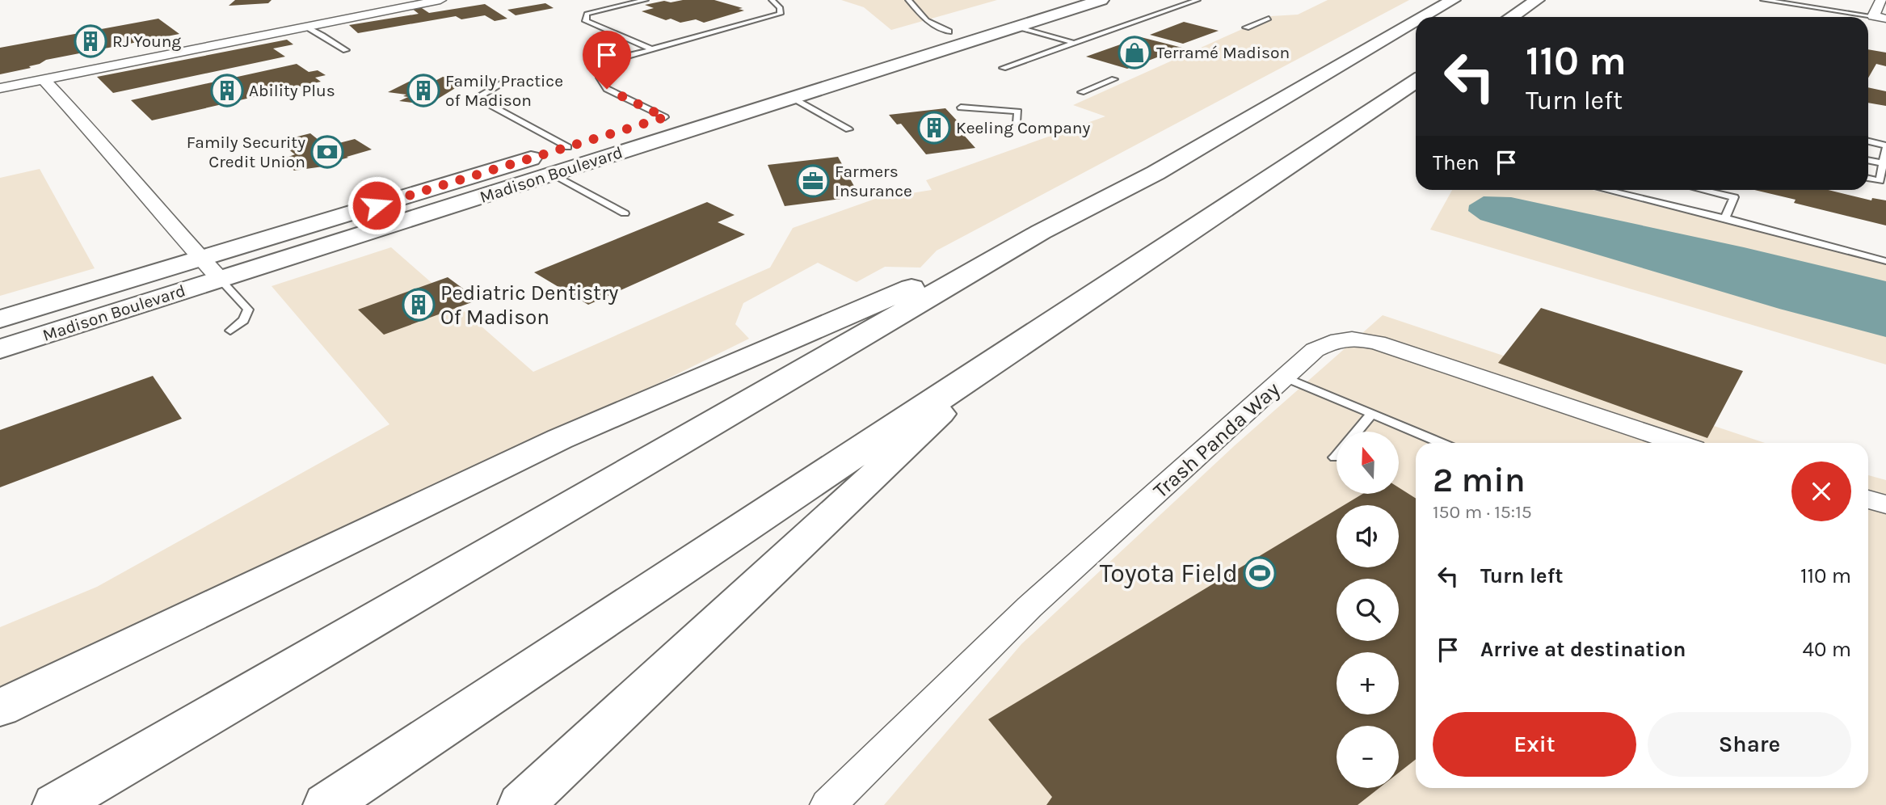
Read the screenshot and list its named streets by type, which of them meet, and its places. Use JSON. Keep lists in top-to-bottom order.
{
  "streets": {
    "main road": ["Madison Boulevard"],
    "street": ["Trash Panda Way"]
  },
  "places": {
    "building": [
      "RJ Young",
      "Ability Plus",
      "Family Practice of Madison",
      "Keeling Company",
      "Pediatric Dentistry Of Madison"
    ],
    "shop": ["Terramé Madison"],
    "bank": ["Family Security Credit Union"],
    "office": ["Farmers Insurance"],
    "sports": ["Toyota Field"]
  },
  "north": "top",
  "page": {
    "turn": ["110 m", "Turn left"],
    "then": "Then",
    "map_buttons": ["+", "−"],
    "heading": ["2 min", "150 m · 15:15"],
    "list": [
      {
        "name": "Turn left",
        "value": "110 m"
      },
      {
        "name": "Arrive at destination",
        "value": "40 m"
      }
    ],
    "buttons": ["Exit", "Share"]
  }
}
